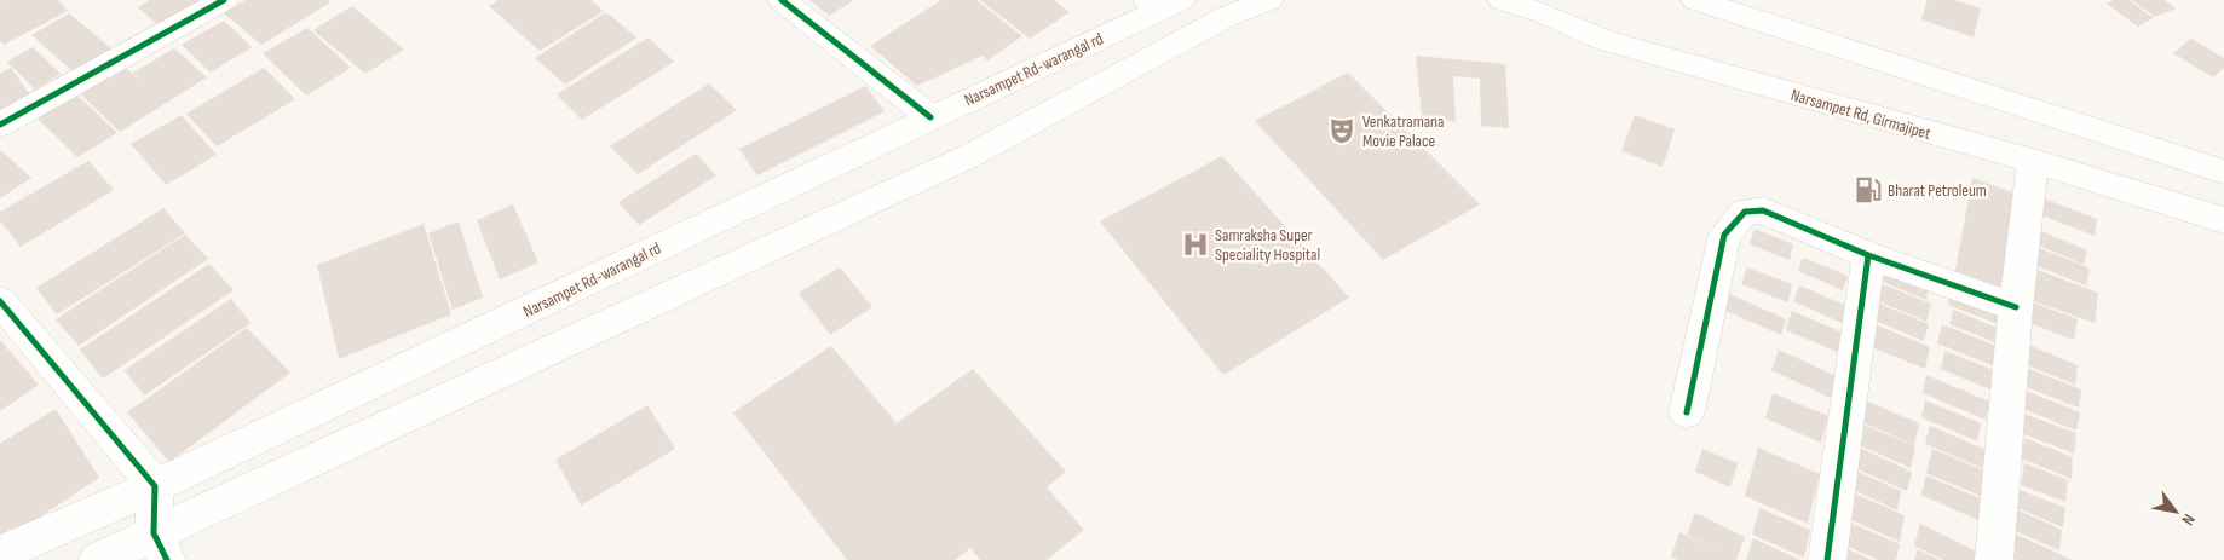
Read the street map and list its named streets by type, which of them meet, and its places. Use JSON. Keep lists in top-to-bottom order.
{
  "streets": {
    "main road": ["Narsampet Rd-warangal rd", "Narsampet Rd, Girmajipet"]
  },
  "places": {
    "theatre": ["Venkatramana Movie Palace"],
    "fuel station": ["Bharat Petroleum"],
    "hospital": ["Samraksha Super Speciality Hospital"]
  },
  "north": "bottom right"
}
